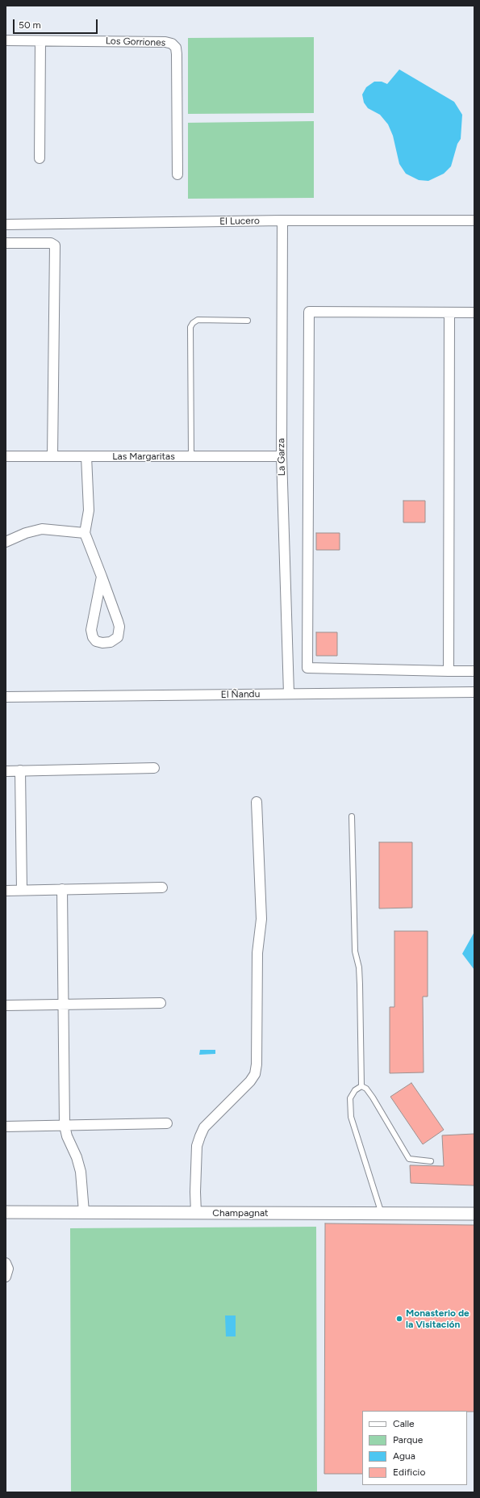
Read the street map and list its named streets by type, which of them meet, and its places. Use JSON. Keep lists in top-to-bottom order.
{
  "streets": {
    "street": [
      "Los Gorriones",
      "El Lucero",
      "Las Margaritas",
      "La Garza",
      "El Ñandu",
      "Champagnat"
    ]
  },
  "crossings": [
    ["El Lucero", "La Garza"],
    ["Las Margaritas", "La Garza"],
    ["La Garza", "El Ñandu"]
  ],
  "places": ["Monasterio de la Visitación"],
  "legend": [
    "Calle",
    "Parque",
    "Agua",
    "Edificio"
  ],
  "scale_bar": "50 m"
}
